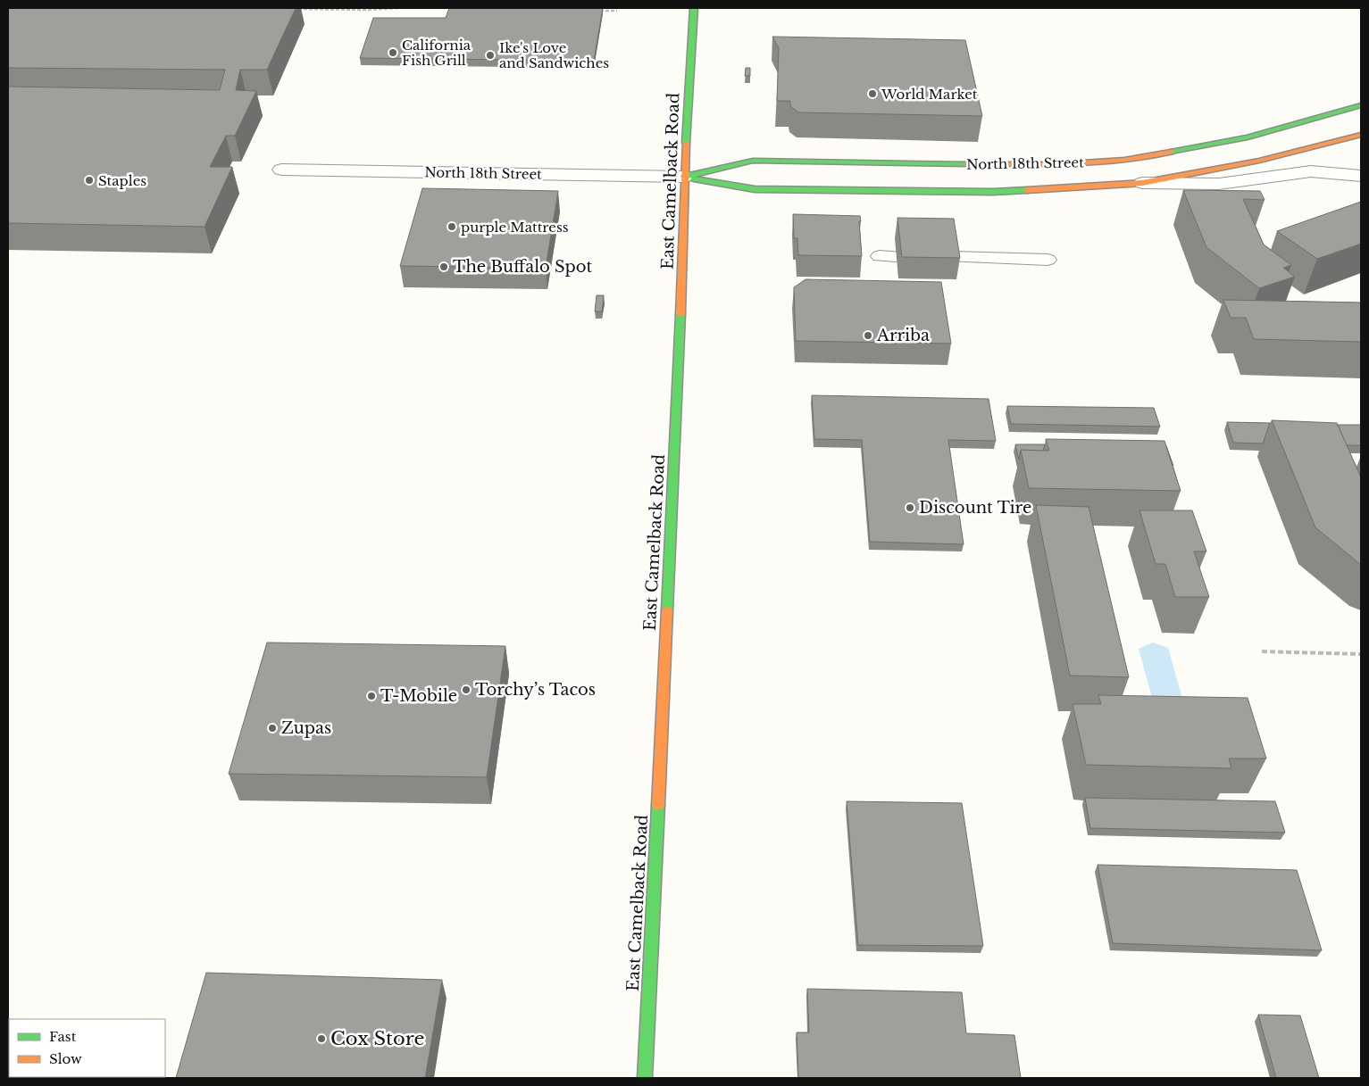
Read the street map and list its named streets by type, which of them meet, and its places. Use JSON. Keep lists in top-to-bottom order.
{
  "streets": {
    "main road": ["North 18th Street", "East Camelback Road"]
  },
  "crossings": [
    ["North 18th Street", "East Camelback Road"]
  ],
  "places": [
    "California Fish Grill",
    "Ike's Love and Sandwiches",
    "World Market",
    "Staples",
    "purple Mattress",
    "The Buffalo Spot",
    "Arriba",
    "Discount Tire",
    "Torchy’s Tacos",
    "T-Mobile",
    "Zupas",
    "Cox Store"
  ],
  "legend": ["Fast", "Slow"]
}
